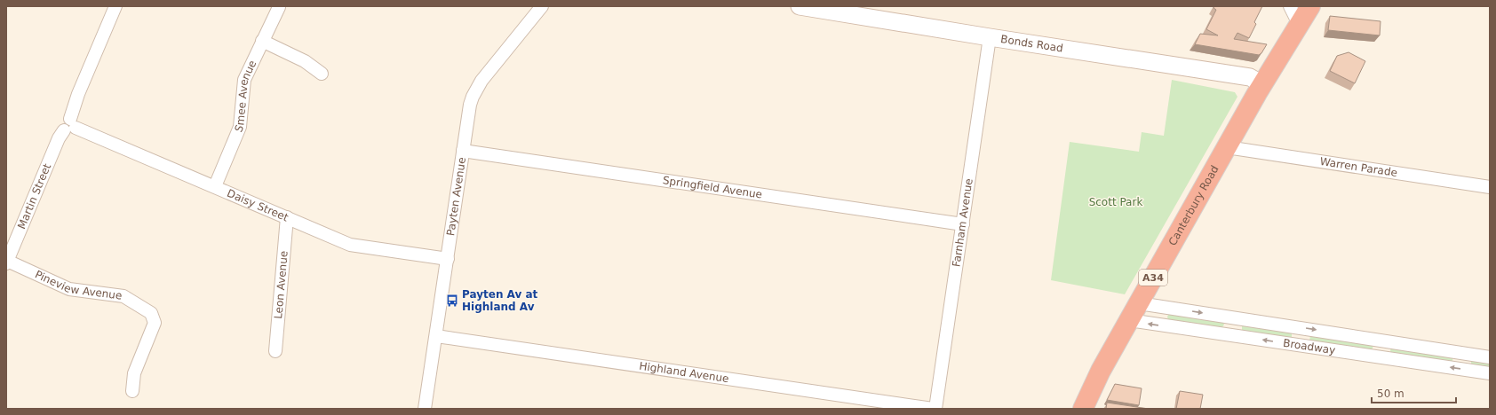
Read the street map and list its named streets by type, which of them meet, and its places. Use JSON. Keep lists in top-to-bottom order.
{
  "streets": {
    "highway": ["Canterbury Road", "A34"],
    "main road": ["Bonds Road"],
    "street": [
      "Smee Avenue",
      "Warren Parade",
      "Springfield Avenue",
      "Martin Street",
      "Payten Avenue",
      "Daisy Street",
      "Farnham Avenue",
      "Pineview Avenue",
      "Leon Avenue",
      "Broadway",
      "Highland Avenue"
    ]
  },
  "crossings": [
    ["Bonds Road", "Canterbury Road"],
    ["Bonds Road", "Farnham Avenue"],
    ["Smee Avenue", "Daisy Street"],
    ["Warren Parade", "Canterbury Road"],
    ["Springfield Avenue", "Payten Avenue"],
    ["Springfield Avenue", "Farnham Avenue"],
    ["Martin Street", "Daisy Street"],
    ["Martin Street", "Pineview Avenue"],
    ["Payten Avenue", "Daisy Street"],
    ["Payten Avenue", "Highland Avenue"],
    ["Daisy Street", "Leon Avenue"],
    ["Canterbury Road", "Broadway"]
  ],
  "parks": ["Scott Park"],
  "places": {
    "bus stop": ["Payten Av at Highland Av"]
  },
  "scale_bar": "50 m"
}
